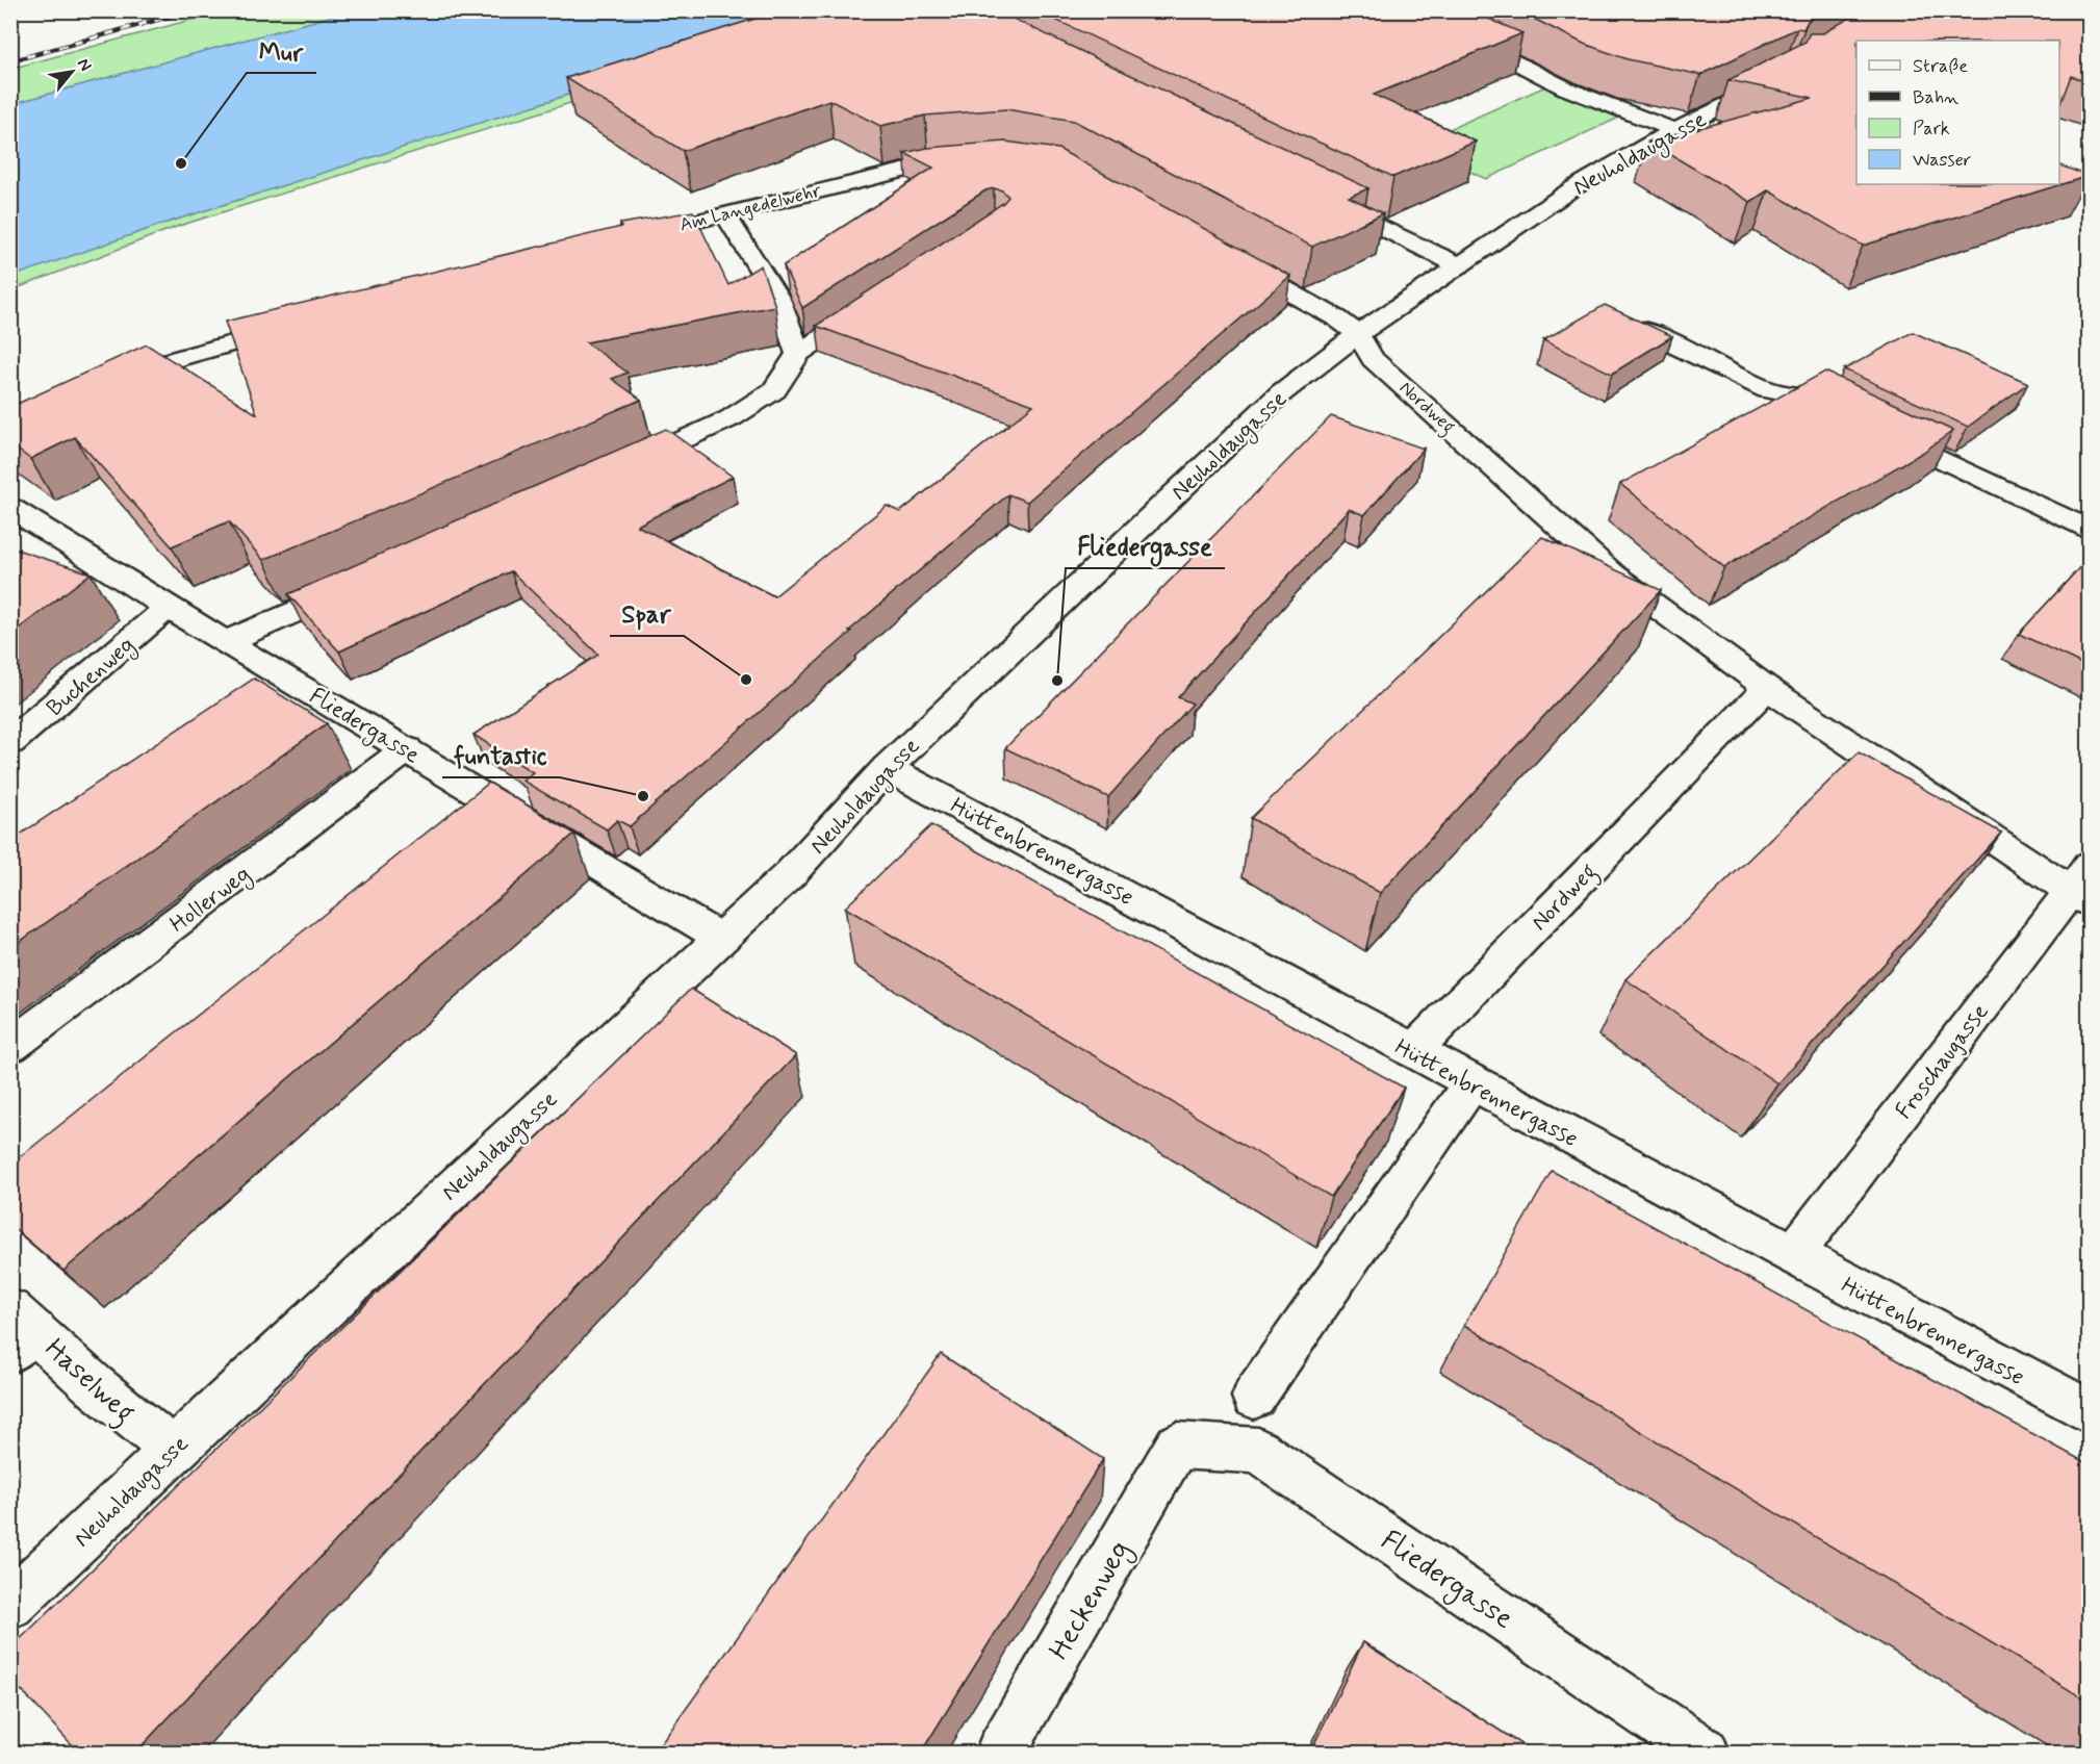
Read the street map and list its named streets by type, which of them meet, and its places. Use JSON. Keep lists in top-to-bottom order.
{
  "streets": {
    "street": [
      "Neuholdaugasse",
      "Am Langedelwehr",
      "Nordweg",
      "Buchenweg",
      "Fliedergasse",
      "Hüttenbrennergasse",
      "Hollerweg",
      "Froschaugasse",
      "Haselweg",
      "Heckenweg"
    ]
  },
  "crossings": [
    ["Neuholdaugasse", "Nordweg"],
    ["Neuholdaugasse", "Fliedergasse"],
    ["Neuholdaugasse", "Hüttenbrennergasse"],
    ["Neuholdaugasse", "Haselweg"],
    ["Nordweg", "Hüttenbrennergasse"],
    ["Nordweg", "Froschaugasse"],
    ["Buchenweg", "Fliedergasse"],
    ["Fliedergasse", "Hollerweg"],
    ["Fliedergasse", "Heckenweg"],
    ["Hüttenbrennergasse", "Froschaugasse"]
  ],
  "places": [
    "Mur",
    "Spar",
    "Fliedergasse",
    "funtastic"
  ],
  "legend": [
    "Straße",
    "Bahn",
    "Park",
    "Wasser"
  ],
  "north": "top right"
}
